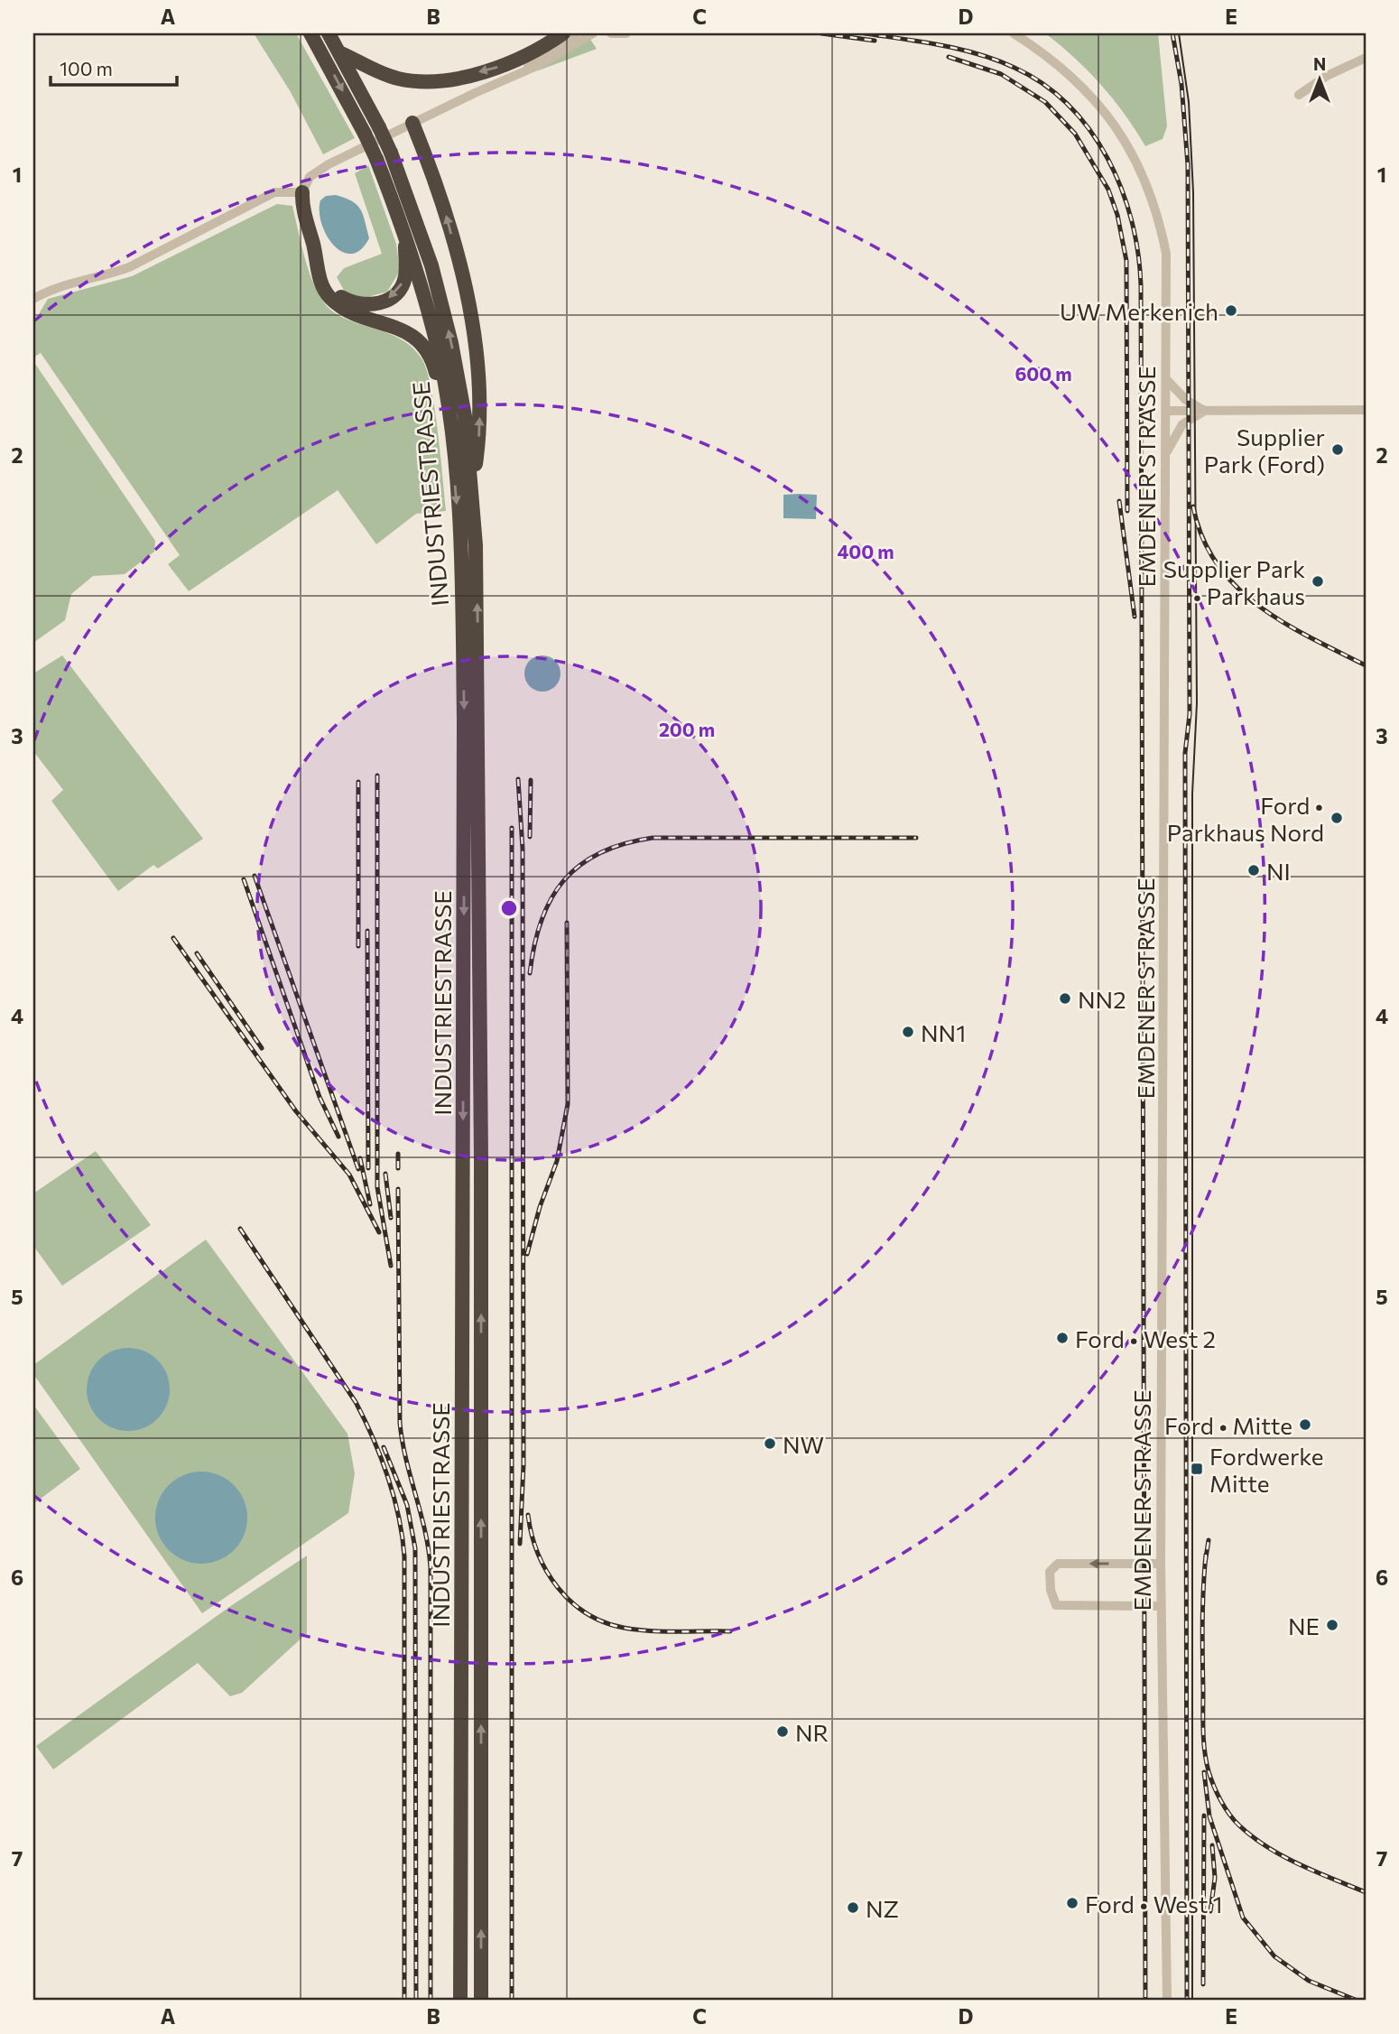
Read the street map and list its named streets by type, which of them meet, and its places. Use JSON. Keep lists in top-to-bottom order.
{
  "streets": {
    "highway": ["INDUSTRIESTRASSE"],
    "street": ["EMDENER STRASSE"]
  },
  "places": {
    "other": [
      "UW Merkenich",
      "Supplier Park (Ford)",
      "Supplier Park • Parkhaus",
      "Ford • Parkhaus Nord",
      "NI",
      "NN2",
      "NN1",
      "Ford • West 2",
      "Ford • Mitte",
      "NW",
      "NE",
      "NR",
      "Ford • West 1",
      "NZ"
    ],
    "transit": ["Fordwerke Mitte"]
  },
  "scale_bar": "100 m",
  "north": "top",
  "grid": {
    "columns": [
      "A",
      "B",
      "C",
      "D",
      "E"
    ],
    "rows": [
      "1",
      "2",
      "3",
      "4",
      "5",
      "6",
      "7"
    ]
  },
  "rings": ["600 m", "400 m", "200 m"]
}
